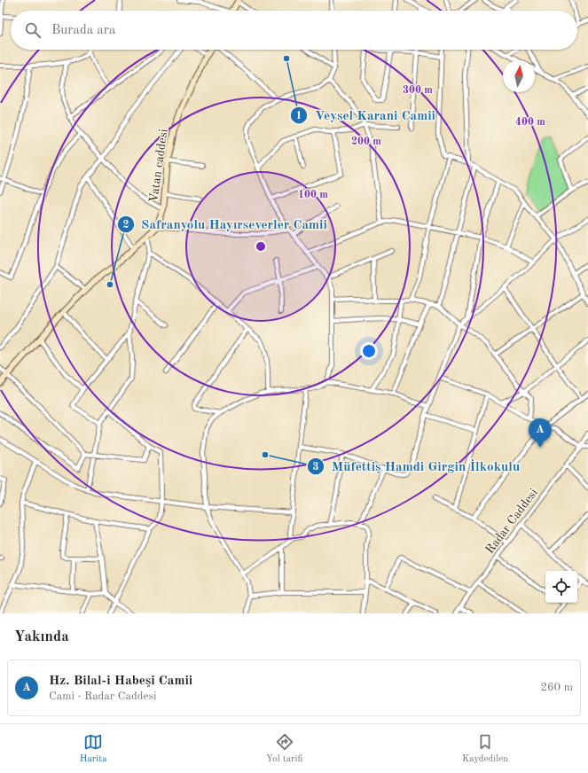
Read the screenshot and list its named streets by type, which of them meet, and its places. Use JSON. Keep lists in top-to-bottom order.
{
  "streets": {
    "street": ["Vatan caddesi", "Radar Caddesi"]
  },
  "places": ["Veysel Karani Camii", "Safranyolu Hayırseverler Camii", "Müfettiş Hamdi Girgin İlkokulu"],
  "north": "top",
  "page": {
    "search": "Burada ara",
    "pins": "A",
    "heading": "Yakında",
    "list": [
      {
        "mark": "A",
        "name": "Hz. Bilal-i Habeşi Camii",
        "note": "Cami · Radar Caddesi",
        "value": "260 m"
      }
    ],
    "nav": ["Harita", "Yol tarifi", "Kaydedilen"]
  },
  "rings": [
    "300 m",
    "400 m",
    "200 m",
    "100 m"
  ]
}
